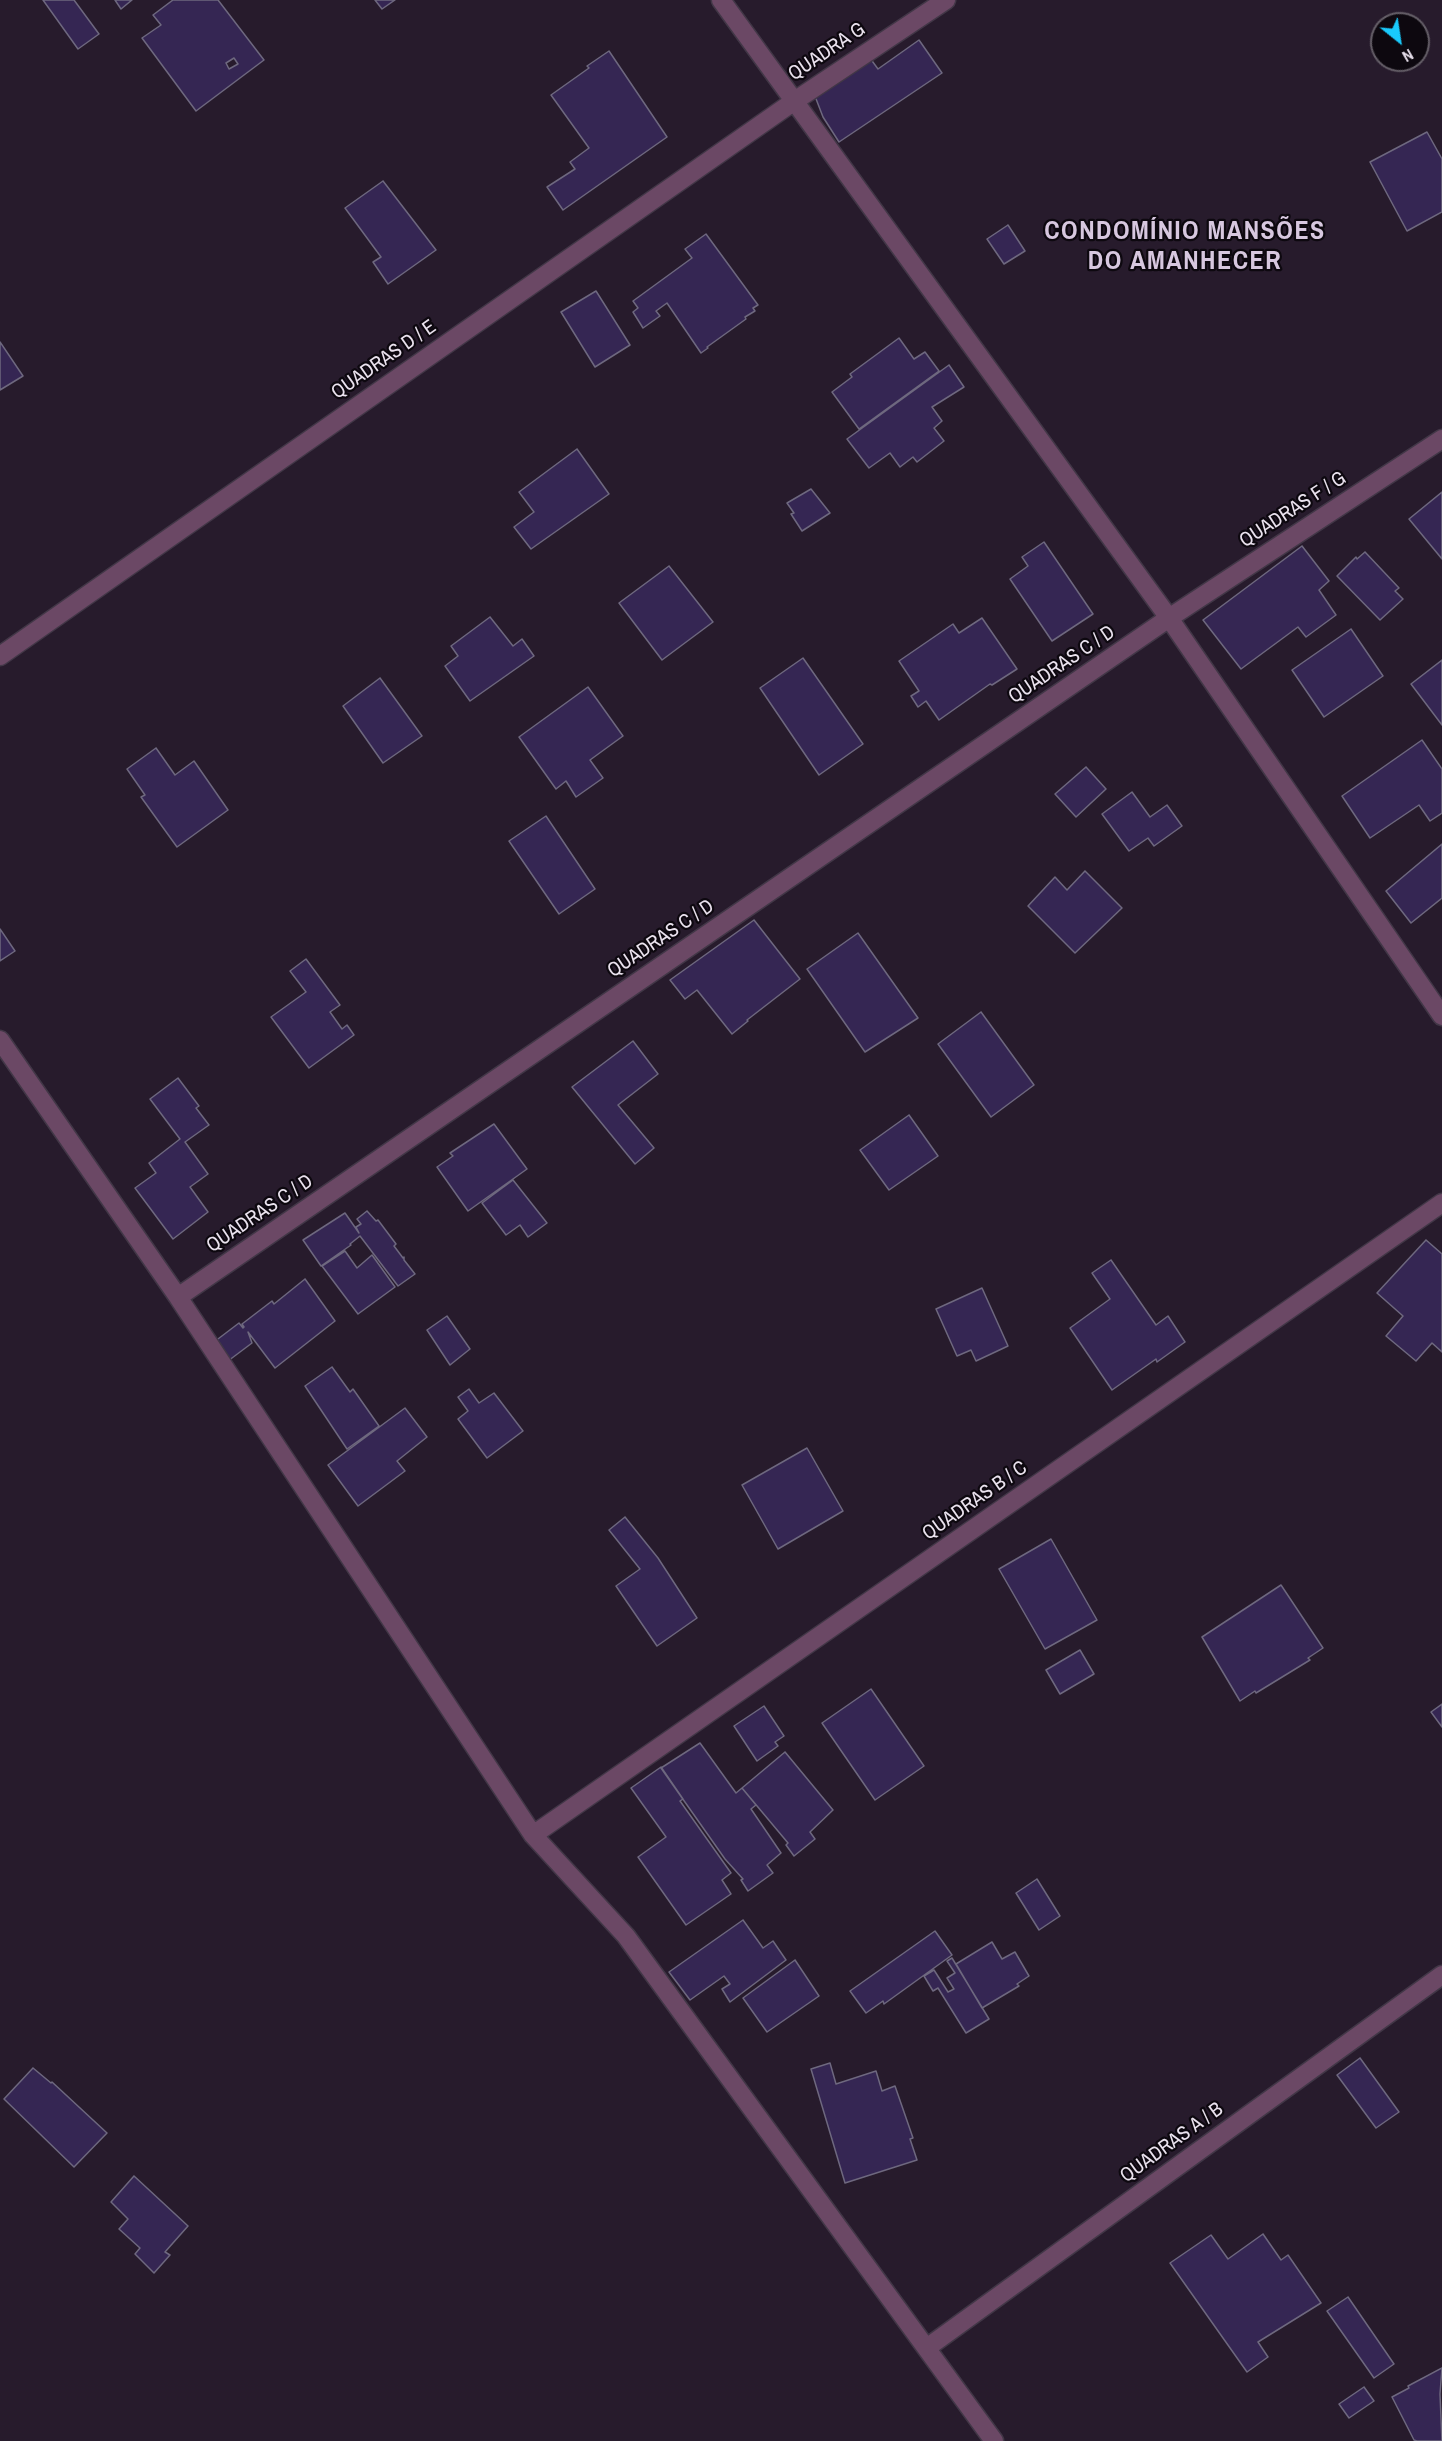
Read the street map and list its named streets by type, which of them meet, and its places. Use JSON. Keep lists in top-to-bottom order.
{
  "streets": {
    "street": [
      "QUADRA G",
      "QUADRAS D / E",
      "QUADRAS F / G",
      "QUADRAS C / D",
      "QUADRAS B / C",
      "QUADRAS A / B"
    ]
  },
  "crossings": [
    ["QUADRA G", "QUADRAS D / E"],
    ["QUADRAS F / G", "QUADRAS C / D"]
  ],
  "districts": ["CONDOMÍNIO MANSÕES DO AMANHECER"],
  "north": "bottom right"
}
